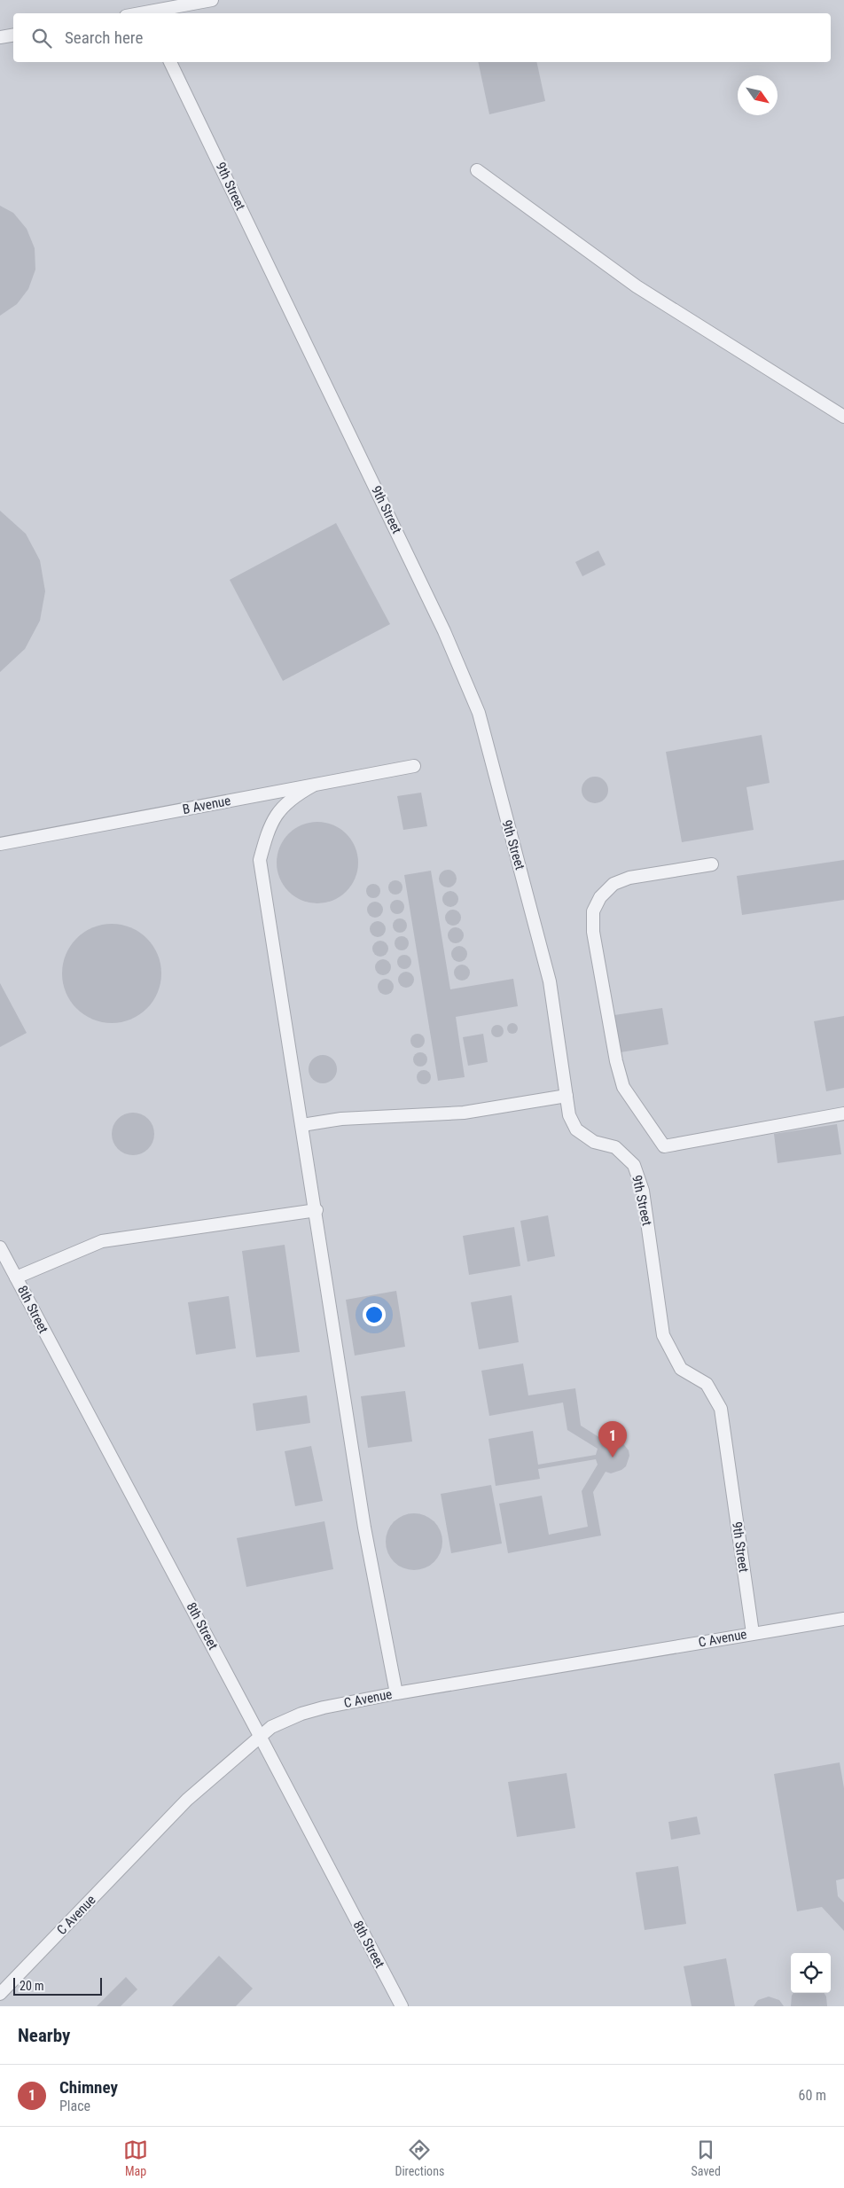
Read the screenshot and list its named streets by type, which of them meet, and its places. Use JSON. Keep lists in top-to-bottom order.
{
  "streets": {
    "lane": [
      "9th Street",
      "B Avenue",
      "8th Street",
      "C Avenue"
    ]
  },
  "crossings": [
    ["9th Street", "C Avenue"],
    ["8th Street", "C Avenue"]
  ],
  "scale_bar": "20 m",
  "north": "bottom right",
  "page": {
    "search": "Search here",
    "pins": "1",
    "scale": "20 m",
    "heading": "Nearby",
    "list": [
      {
        "mark": "1",
        "name": "Chimney",
        "note": "Place",
        "value": "60 m"
      }
    ],
    "nav": ["Map", "Directions", "Saved"]
  }
}
